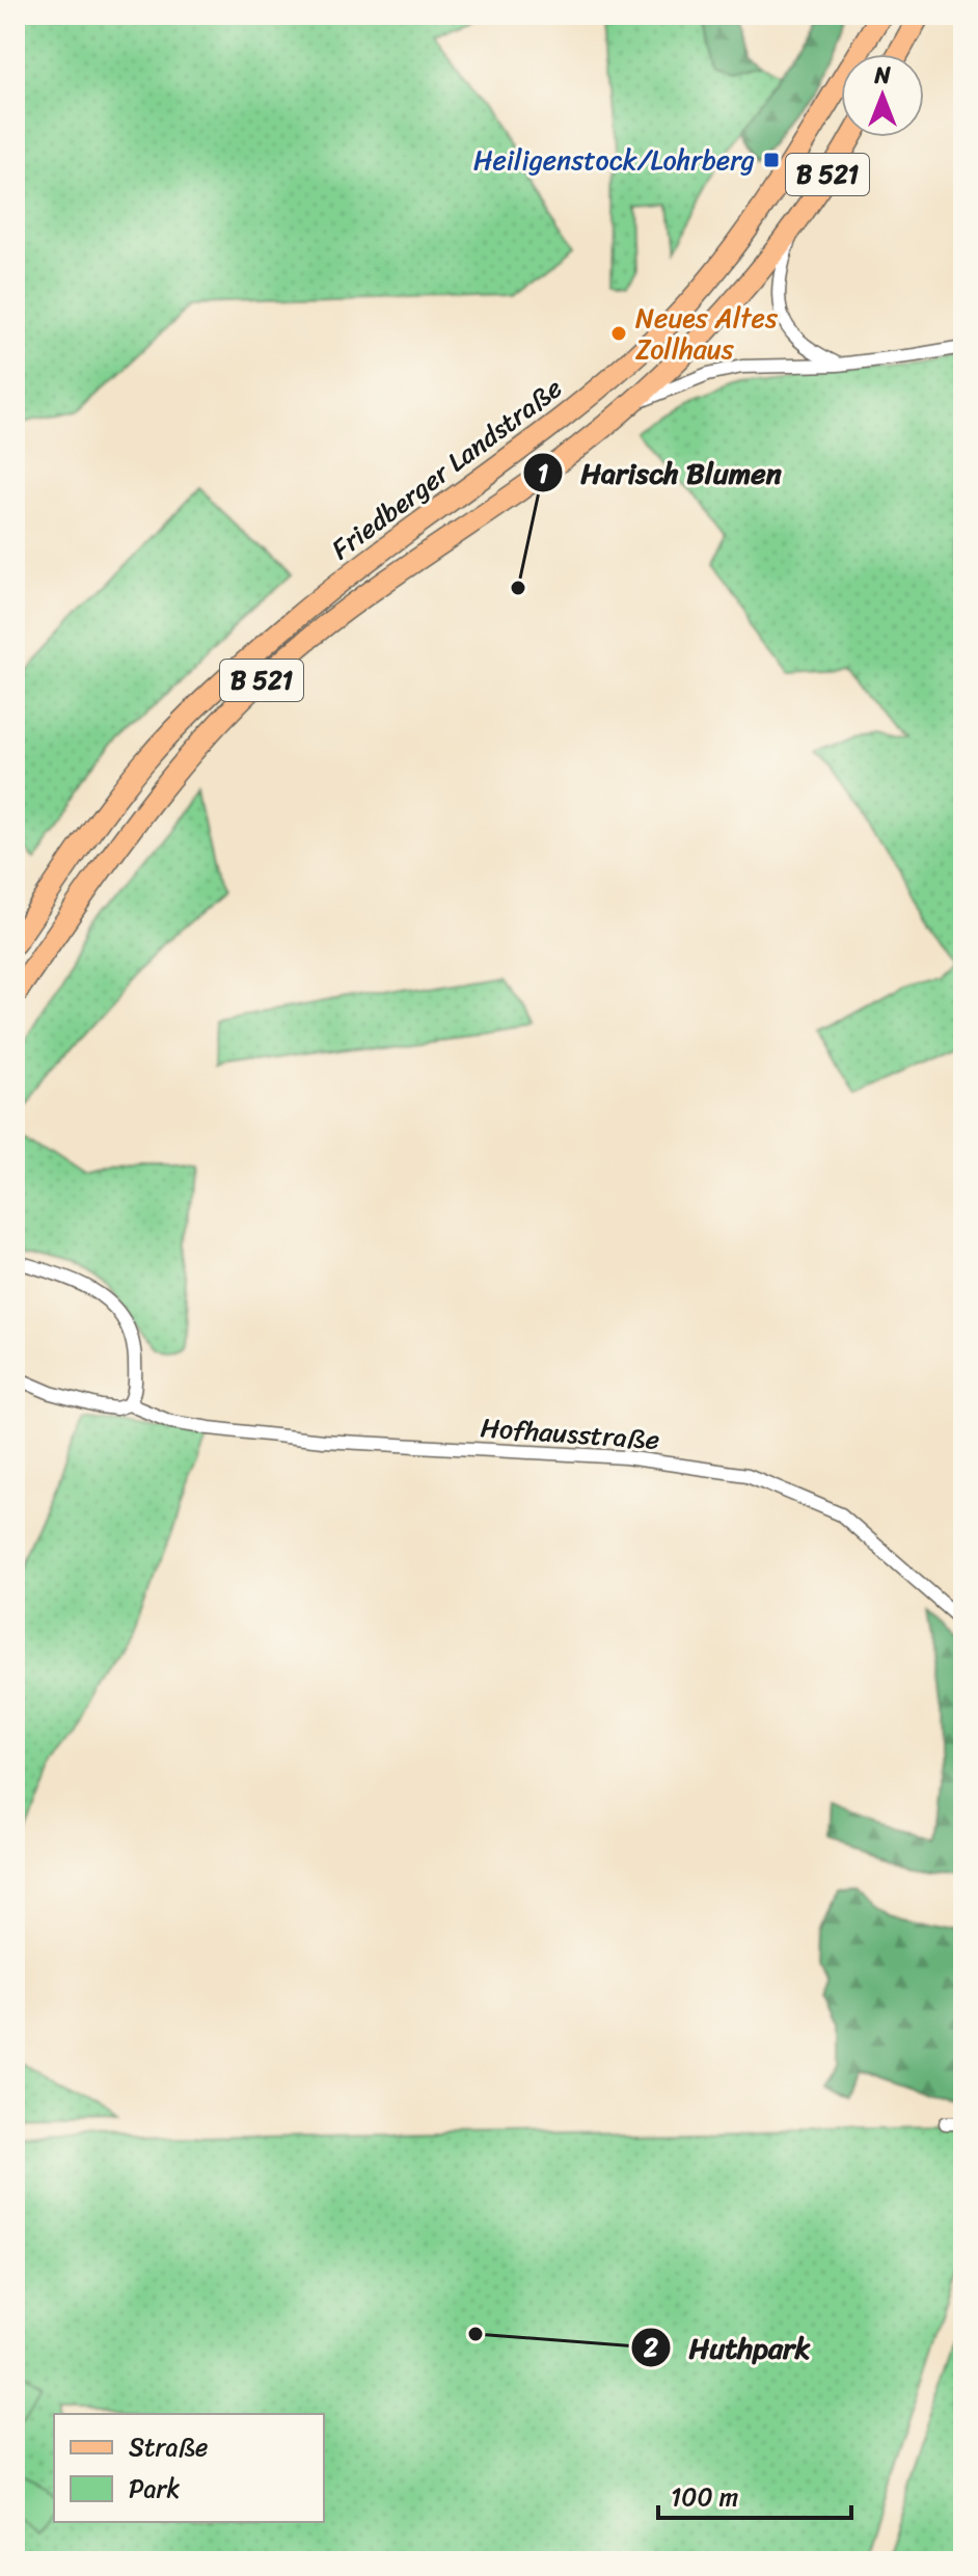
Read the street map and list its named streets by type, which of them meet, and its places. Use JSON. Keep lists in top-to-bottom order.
{
  "streets": {
    "main road": ["B 521", "Friedberger Landstraße"],
    "street": ["Hofhausstraße"]
  },
  "places": {
    "transit": ["Heiligenstock/Lohrberg"],
    "other": ["Neues Altes Zollhaus", "Harisch Blumen", "Huthpark"]
  },
  "legend": ["Straße", "Park"],
  "scale_bar": "100 m",
  "north": "top"
}
